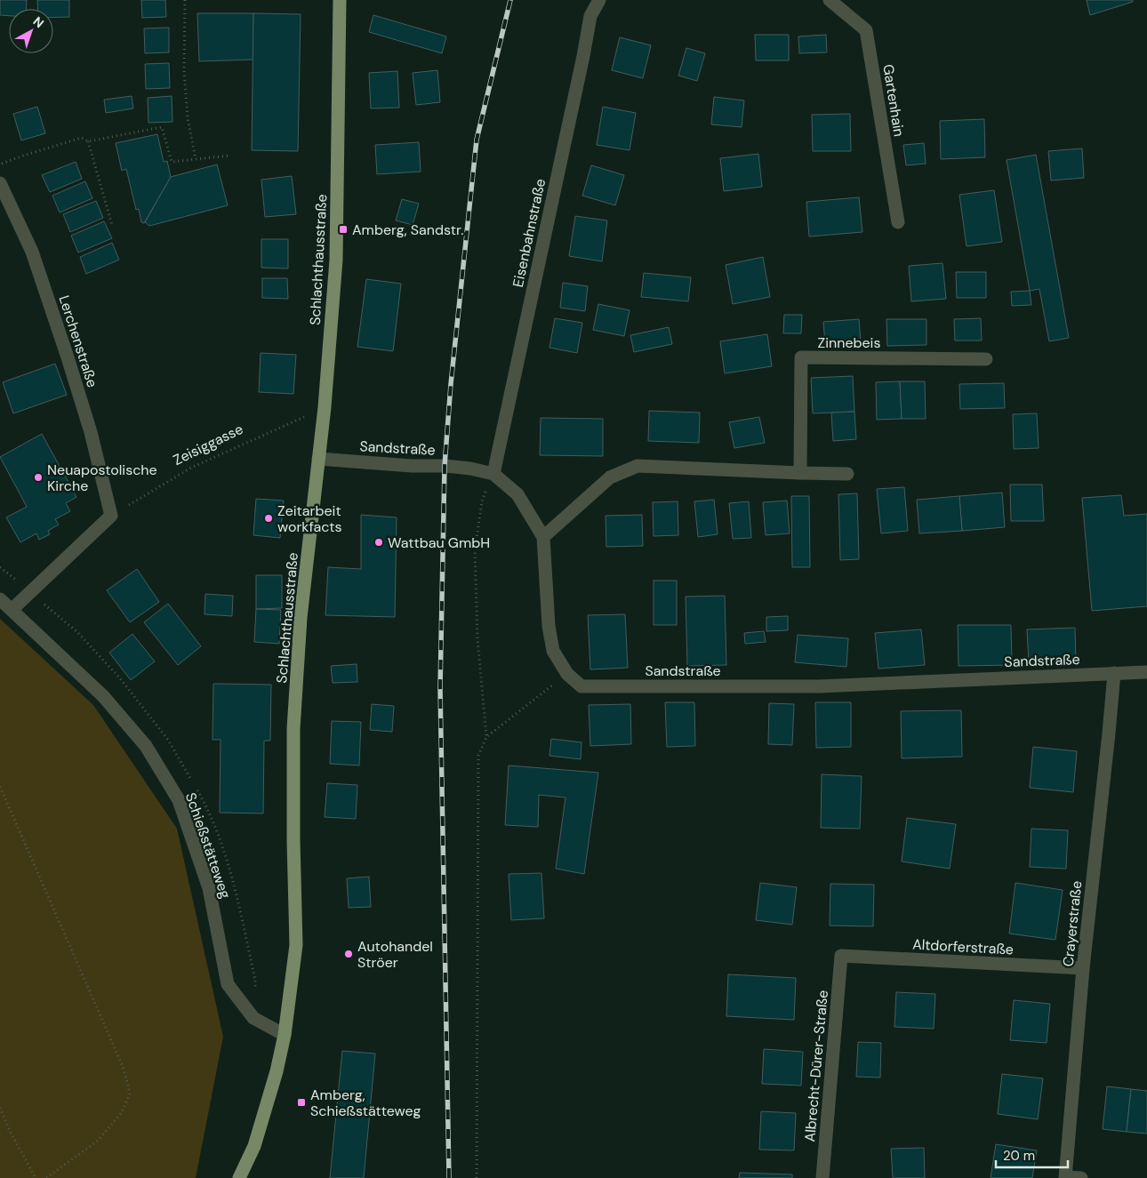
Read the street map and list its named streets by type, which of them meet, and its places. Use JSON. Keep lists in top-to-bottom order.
{
  "streets": {
    "main road": ["Schlachthausstraße"],
    "street": [
      "Gartenhain",
      "Eisenbahnstraße",
      "Lerchenstraße",
      "Zinnebeis",
      "Sandstraße",
      "Schießstätteweg",
      "Crayerstraße",
      "Altdorferstraße",
      "Albrecht-Dürer-Straße"
    ],
    "path": ["Zeisiggasse"]
  },
  "crossings": [
    ["Eisenbahnstraße", "Sandstraße"],
    ["Schlachthausstraße", "Zeisiggasse"],
    ["Schlachthausstraße", "Sandstraße"],
    ["Schlachthausstraße", "Schießstätteweg"],
    ["Lerchenstraße", "Zeisiggasse"],
    ["Sandstraße", "Crayerstraße"],
    ["Crayerstraße", "Altdorferstraße"],
    ["Altdorferstraße", "Albrecht-Dürer-Straße"]
  ],
  "places": {
    "transit": ["Amberg, Sandstr.", "Amberg, Schießstätteweg"],
    "other": [
      "Neuapostolische Kirche",
      "Zeitarbeit workfacts",
      "Wattbau GmbH",
      "Autohandel Ströer"
    ]
  },
  "scale_bar": "20 m",
  "north": "top right"
}
